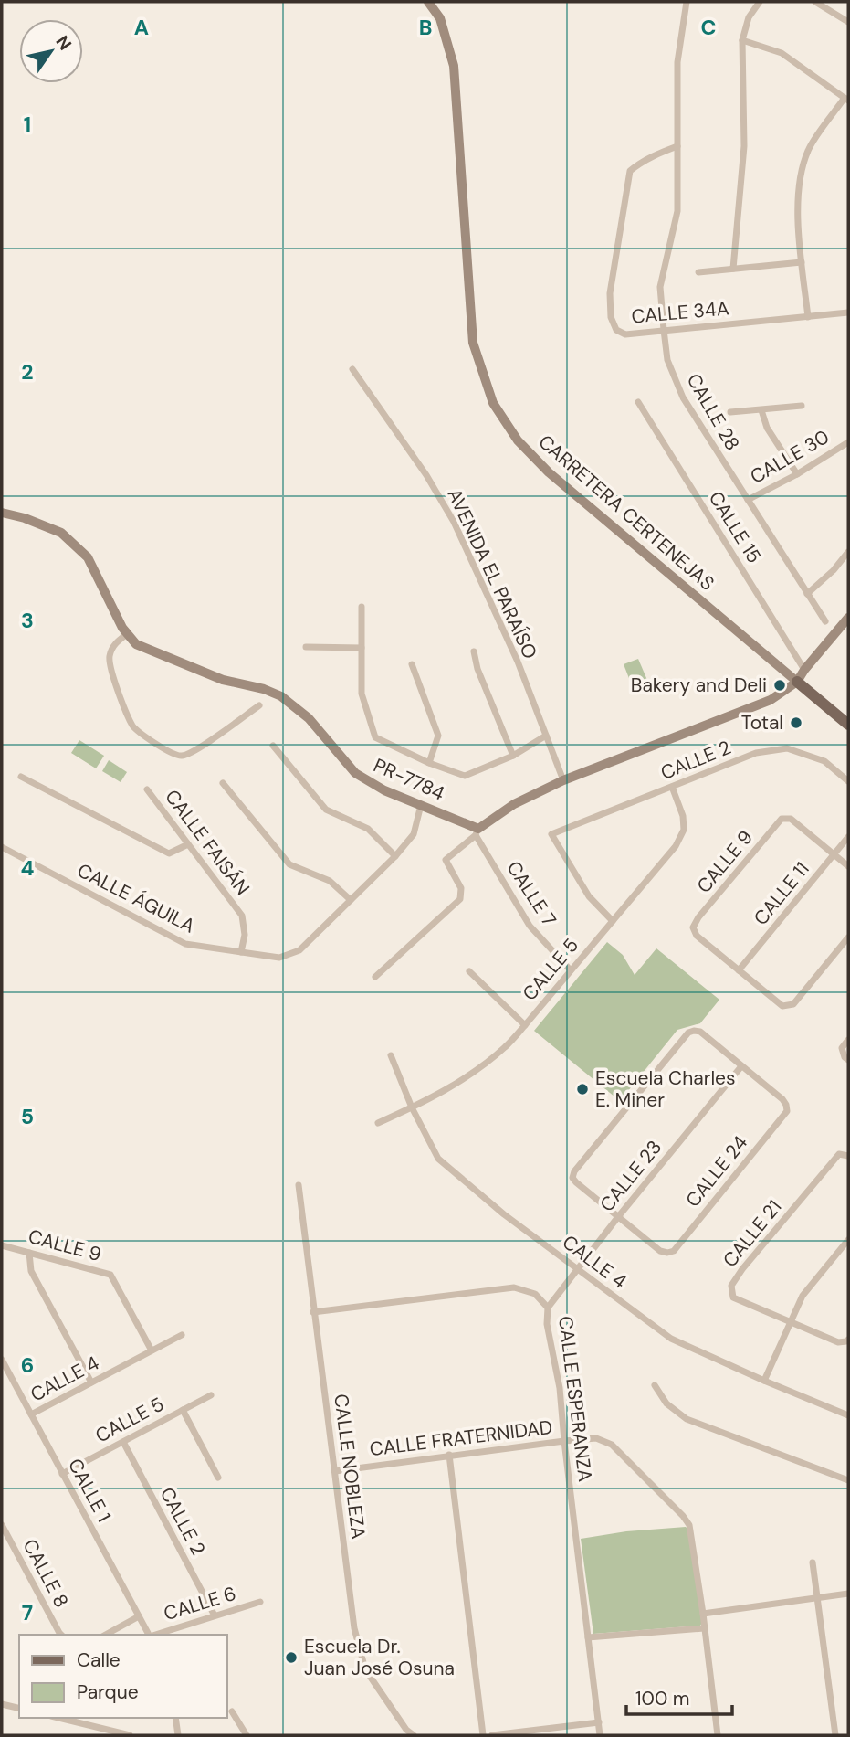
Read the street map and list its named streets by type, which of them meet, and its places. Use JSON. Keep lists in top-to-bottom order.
{
  "streets": {
    "street": [
      "CALLE 34A",
      "CALLE 28",
      "CALLE 30",
      "CARRETERA CERTENEJAS",
      "CALLE 15",
      "AVENIDA EL PARAÍSO",
      "CALLE 2",
      "PR-7784",
      "CALLE FAISÁN",
      "CALLE 9",
      "CALLE 7",
      "CALLE 11",
      "CALLE ÁGUILA",
      "CALLE 5",
      "CALLE 24",
      "CALLE 23",
      "CALLE 21",
      "CALLE 4",
      "CALLE ESPERANZA",
      "CALLE FRATERNIDAD",
      "CALLE NOBLEZA",
      "CALLE 1",
      "CALLE 8",
      "CALLE 6"
    ]
  },
  "crossings": [
    ["CALLE 34A", "CALLE 28"],
    ["CALLE 28", "CALLE 30"],
    ["CALLE 2", "CALLE 5"],
    ["CALLE 2", "CALLE 6"],
    ["PR-7784", "CALLE 7"],
    ["PR-7784", "CALLE ÁGUILA"],
    ["CALLE FAISÁN", "CALLE ÁGUILA"],
    ["CALLE 9", "CALLE 11"],
    ["CALLE 9", "CALLE 4"],
    ["CALLE 7", "CALLE 5"],
    ["CALLE 5", "CALLE 4"],
    ["CALLE 5", "CALLE 1"],
    ["CALLE 24", "CALLE 23"],
    ["CALLE 23", "CALLE 4"],
    ["CALLE 23", "CALLE ESPERANZA"],
    ["CALLE 4", "CALLE 1"],
    ["CALLE ESPERANZA", "CALLE FRATERNIDAD"],
    ["CALLE ESPERANZA", "CALLE NOBLEZA"],
    ["CALLE FRATERNIDAD", "CALLE NOBLEZA"]
  ],
  "places": [
    "Bakery and Deli",
    "Total",
    "Escuela Charles E. Miner",
    "Escuela Dr. Juan José Osuna"
  ],
  "legend": ["Calle", "Parque"],
  "scale_bar": "100 m",
  "north": "top right",
  "grid": {
    "columns": ["A", "B", "C"],
    "rows": [
      "1",
      "2",
      "3",
      "4",
      "5",
      "6",
      "7"
    ]
  }
}
